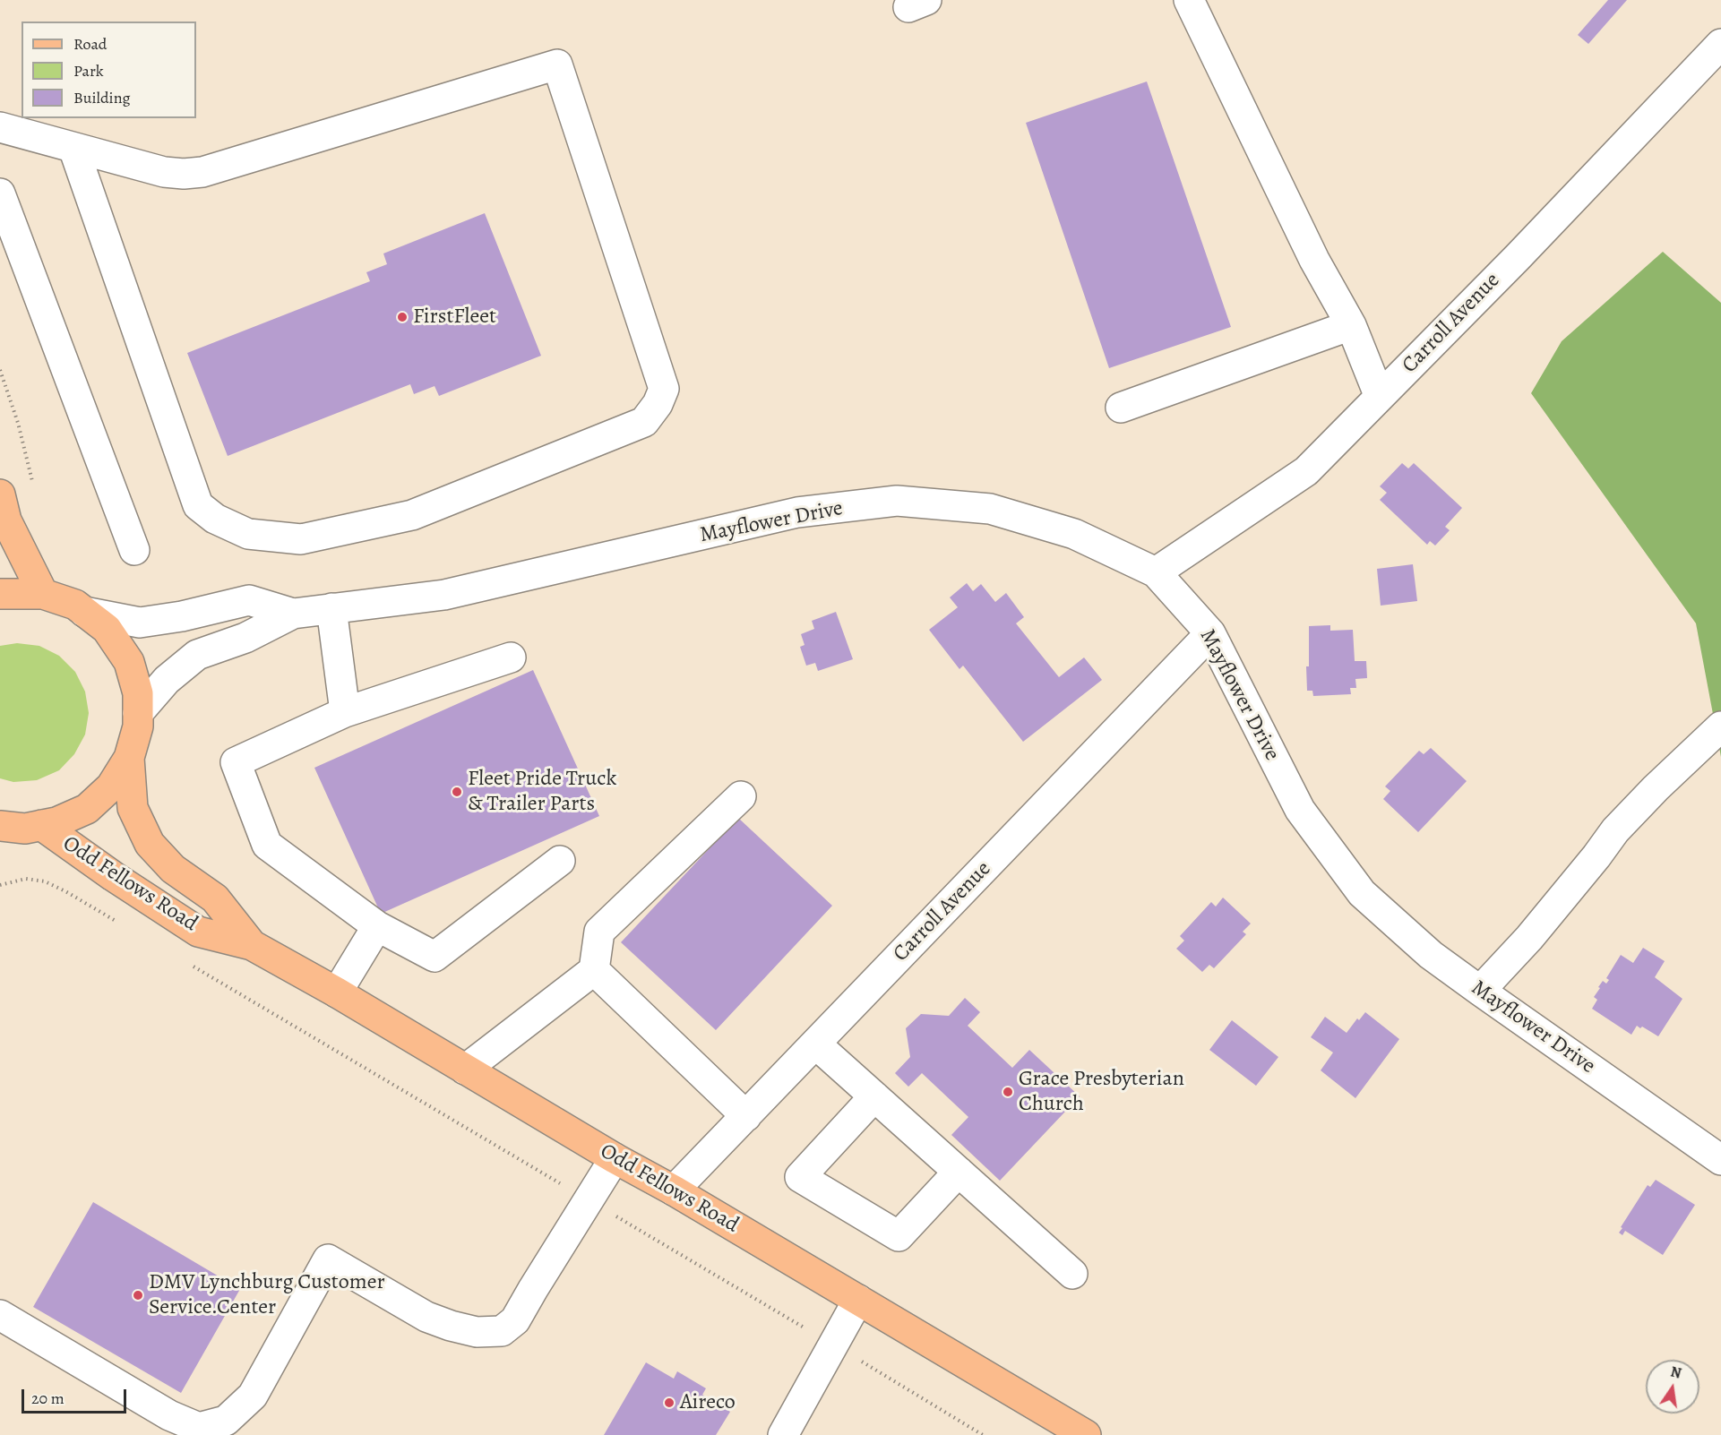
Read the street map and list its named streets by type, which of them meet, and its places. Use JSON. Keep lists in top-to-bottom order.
{
  "streets": {
    "main road": ["Odd Fellows Road"],
    "street": ["Carroll Avenue", "Mayflower Drive"]
  },
  "crossings": [
    ["Carroll Avenue", "Mayflower Drive"],
    ["Carroll Avenue", "Odd Fellows Road"]
  ],
  "places": [
    "FirstFleet",
    "Fleet Pride Truck & Trailer Parts",
    "Grace Presbyterian Church",
    "DMV Lynchburg Customer Service.Center",
    "Aireco"
  ],
  "legend": ["Road", "Park", "Building"],
  "scale_bar": "20 m",
  "north": "top"
}
